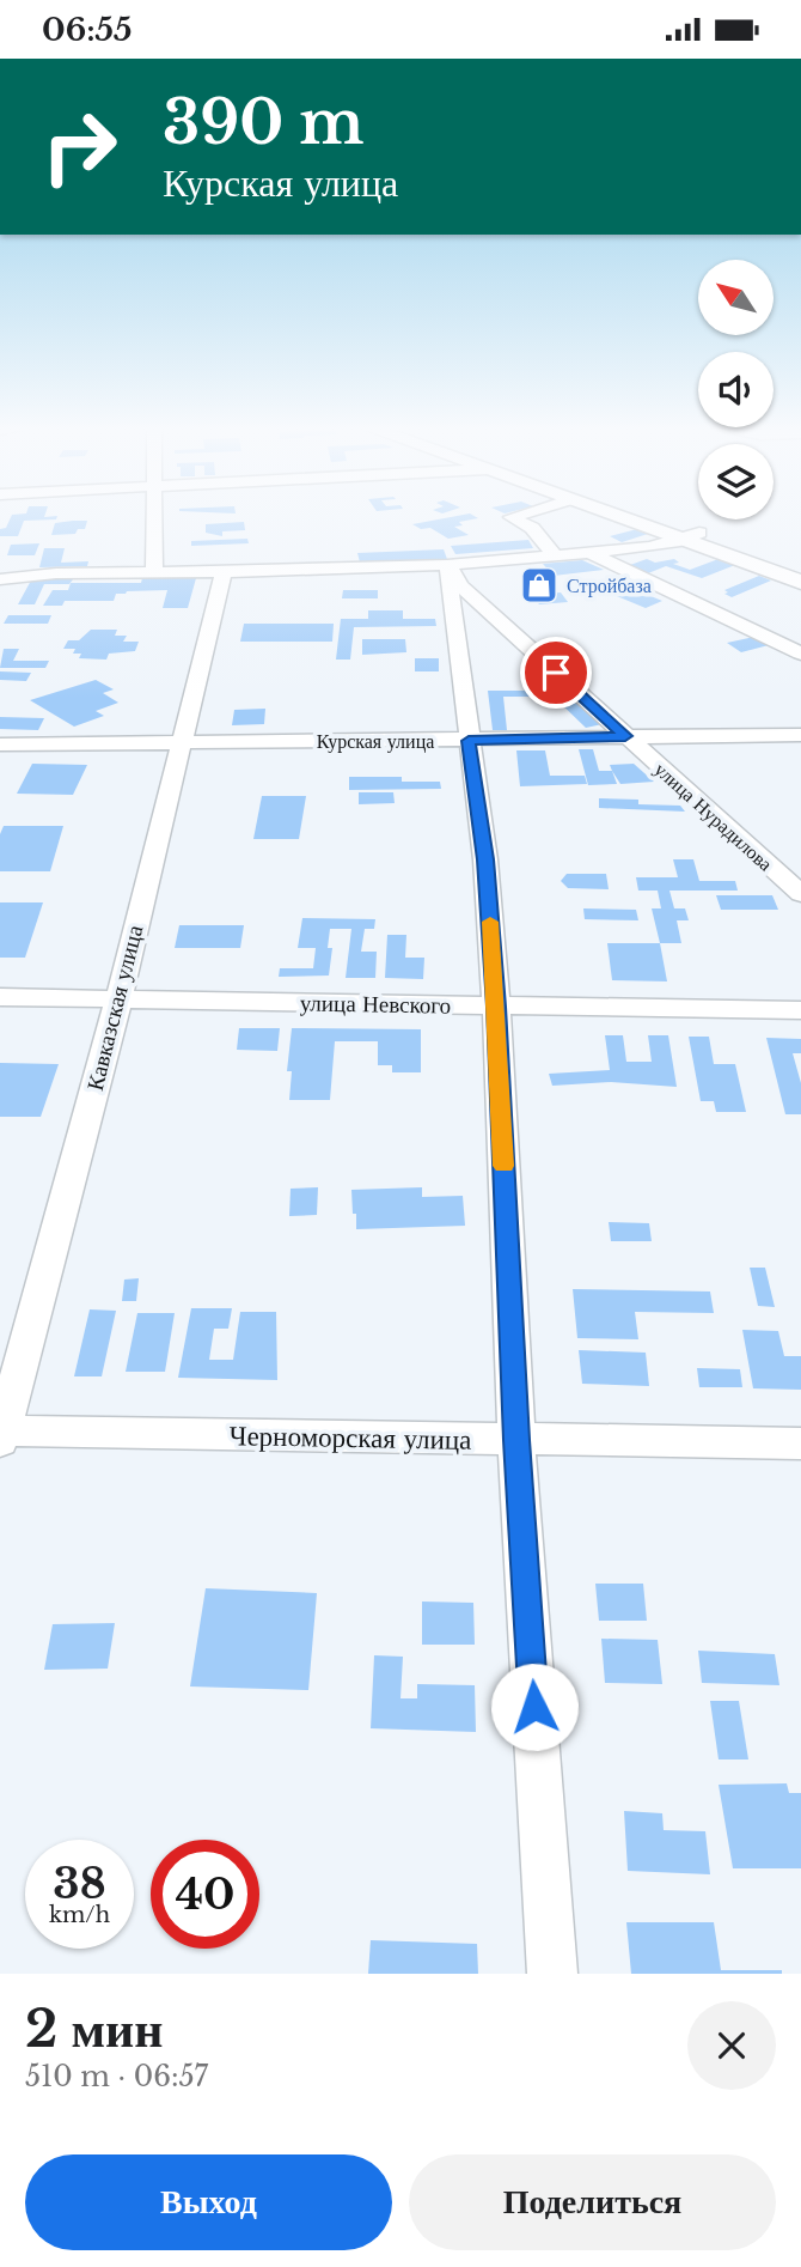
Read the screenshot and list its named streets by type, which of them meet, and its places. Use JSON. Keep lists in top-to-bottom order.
{
  "streets": {
    "street": [
      "Курская улица",
      "улица Нурадилова",
      "улица Невского",
      "Кавказская улица",
      "Черноморская улица"
    ]
  },
  "crossings": [
    ["Курская улица", "улица Нурадилова"],
    ["Курская улица", "Кавказская улица"],
    ["улица Невского", "Кавказская улица"],
    ["Кавказская улица", "Черноморская улица"]
  ],
  "places": {
    "shop": ["Стройбаза"]
  },
  "north": "top left",
  "page": {
    "status": "06:55",
    "turn": ["390 m", "Курская улица"],
    "speed": "38 km/h",
    "limit": "40",
    "heading": ["2 мин", "510 m · 06:57"],
    "buttons": ["Выход", "Поделиться"]
  }
}
